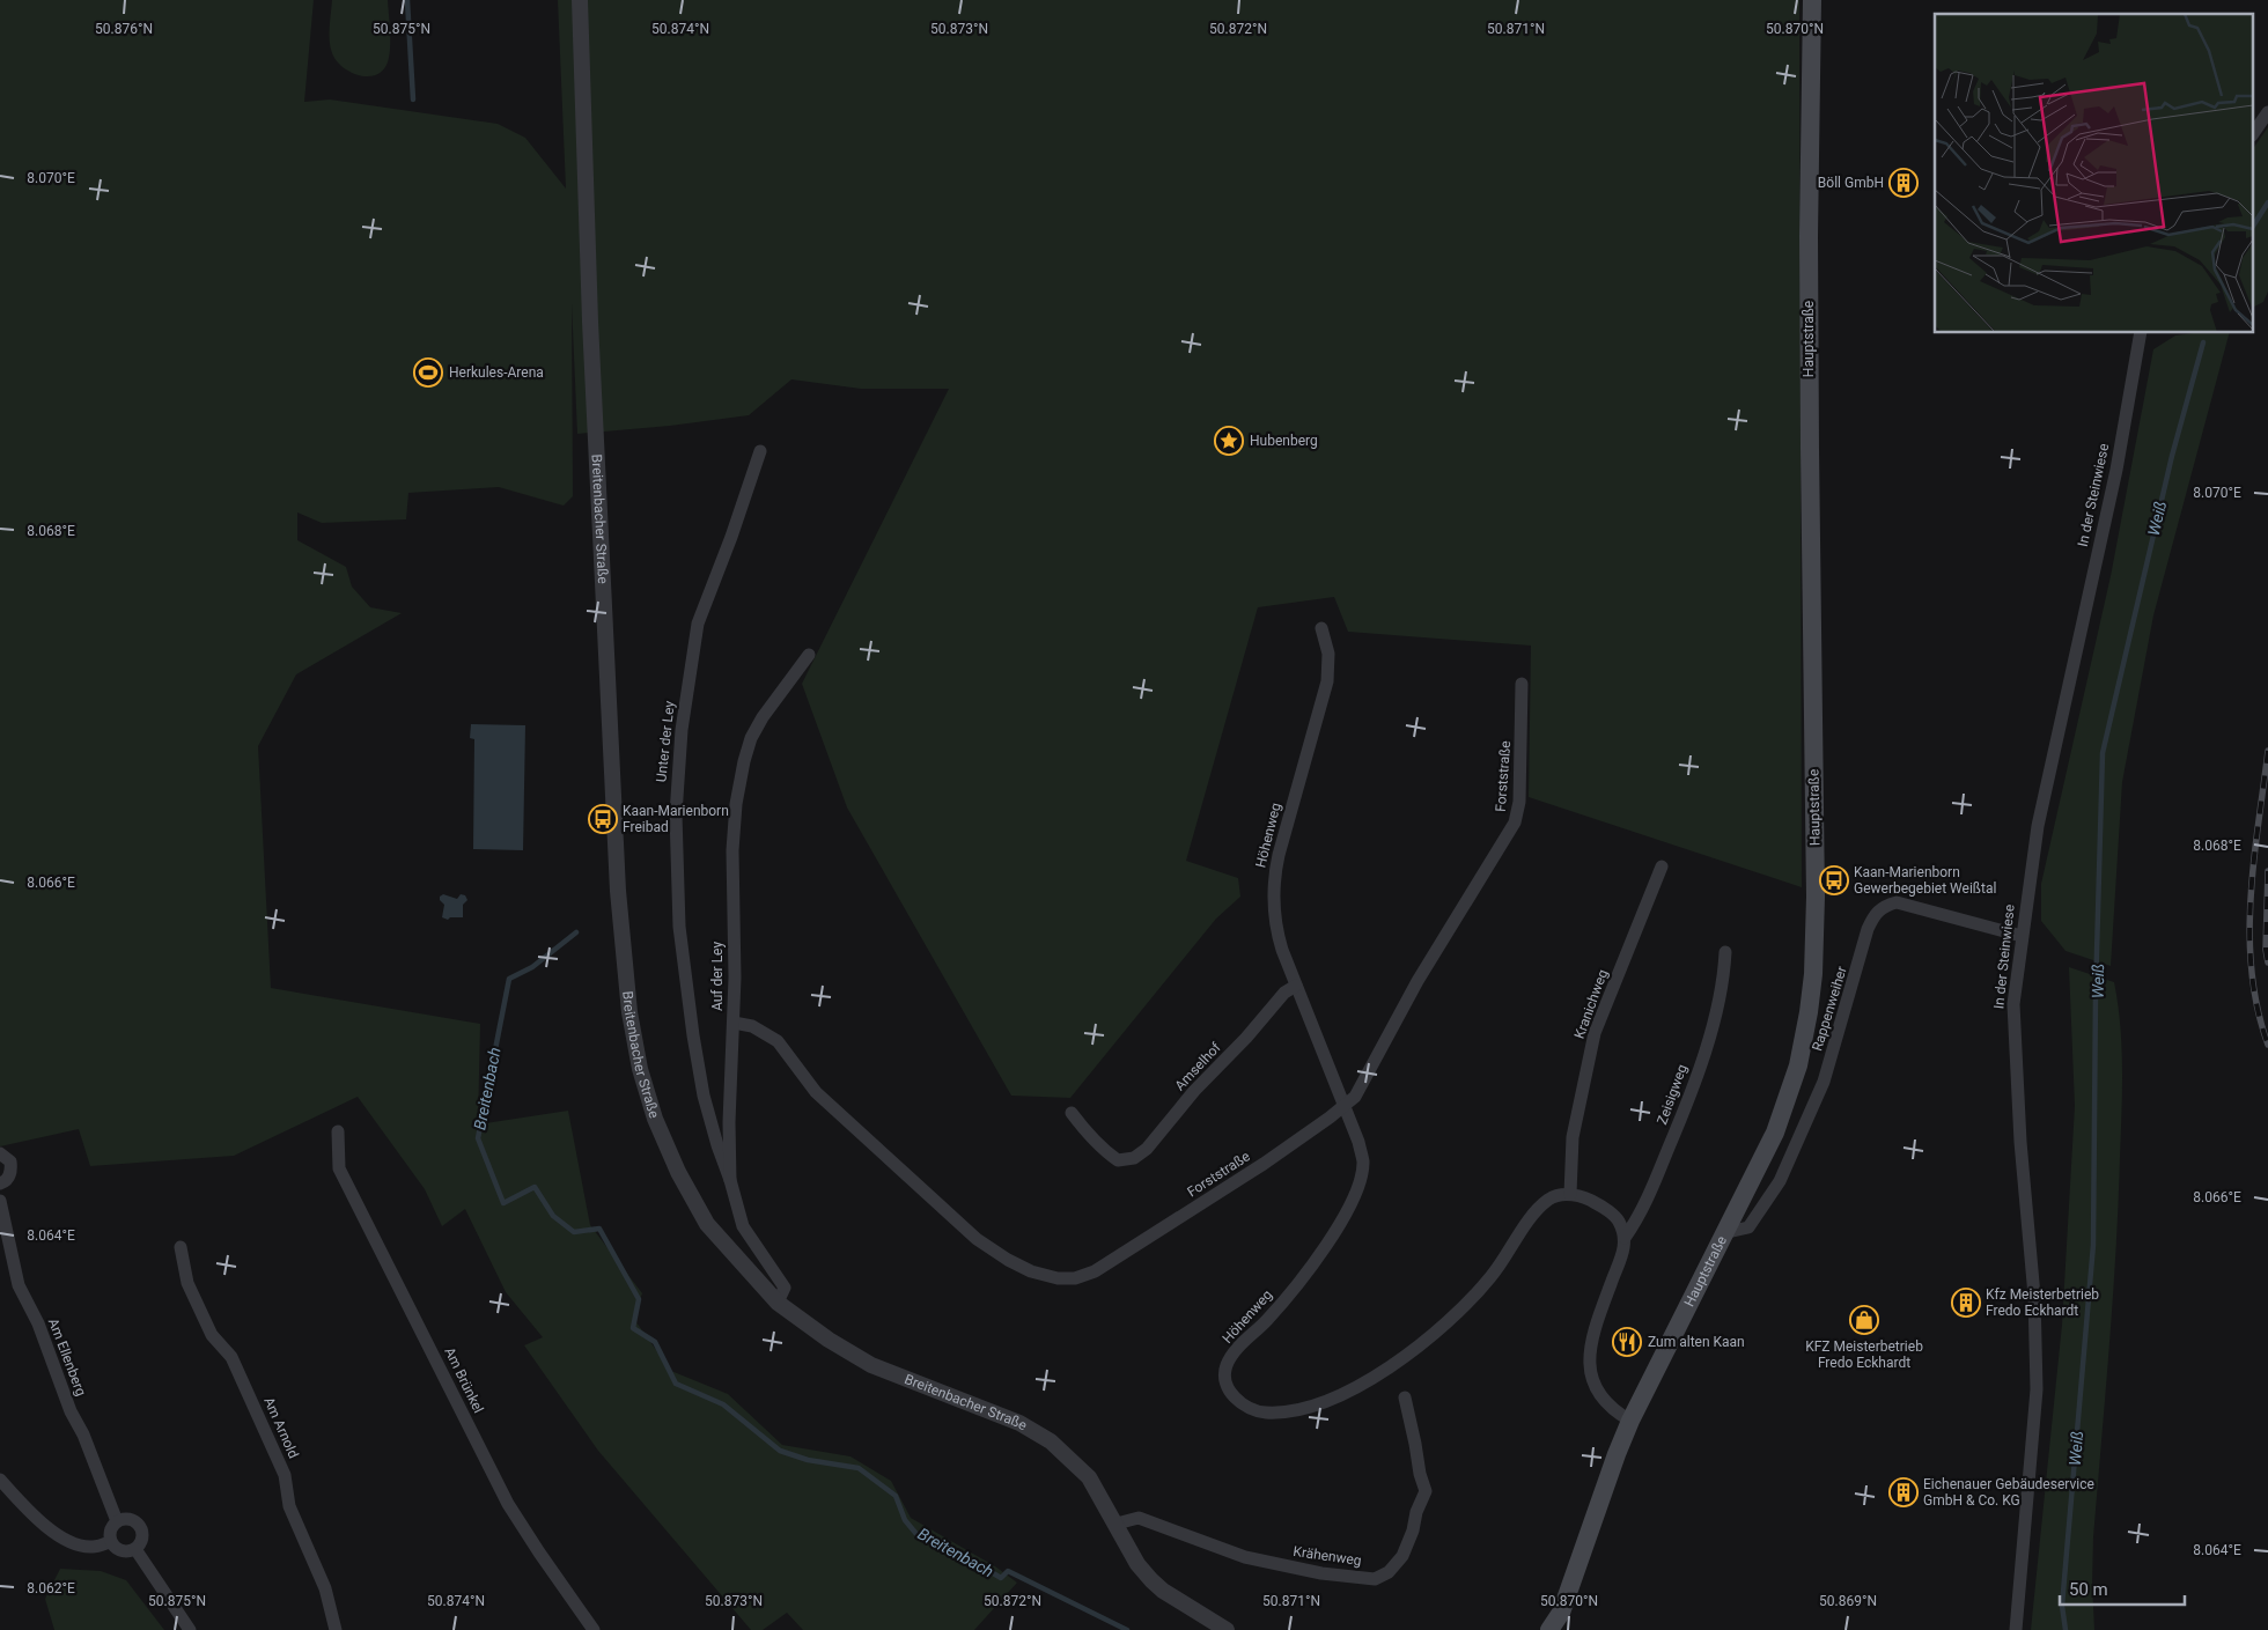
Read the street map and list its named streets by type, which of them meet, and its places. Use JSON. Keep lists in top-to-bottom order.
{
  "streets": {
    "main road": ["Hauptstraße"],
    "street": [
      "In der Steinwiese",
      "Breitenbacher Straße",
      "Unter der Ley",
      "Forststraße",
      "Höhenweg",
      "Auf der Ley",
      "Kranichweg",
      "Rappenweiher",
      "Amselhof",
      "Zeisigweg",
      "Am Ellenberg",
      "Am Brünkel",
      "Am Arnold",
      "Krähenweg"
    ]
  },
  "crossings": [
    ["Hauptstraße", "Rappenweiher"],
    ["In der Steinwiese", "Rappenweiher"],
    ["Breitenbacher Straße", "Auf der Ley"],
    ["Breitenbacher Straße", "Krähenweg"],
    ["Unter der Ley", "Auf der Ley"],
    ["Forststraße", "Höhenweg"],
    ["Forststraße", "Auf der Ley"],
    ["Höhenweg", "Kranichweg"],
    ["Höhenweg", "Amselhof"]
  ],
  "water": ["Weiß", "Breitenbach"],
  "places": {
    "building": ["Böll GmbH", "Kfz Meisterbetrieb Fredo Eckhardt", "Eichenauer Gebäudeservice GmbH & Co. KG"],
    "sports": ["Herkules-Arena"],
    "place": ["Hubenberg"],
    "bus stop": ["Kaan-Marienborn Freibad", "Kaan-Marienborn Gewerbegebiet Weißtal"],
    "shop": ["KFZ Meisterbetrieb Fredo Eckhardt"],
    "restaurant": ["Zum alten Kaan"]
  },
  "scale_bar": "50 m",
  "coordinates": [
    "50.876°N",
    "50.875°N",
    "50.874°N",
    "50.873°N",
    "50.872°N",
    "50.871°N",
    "50.870°N",
    "8.070°E",
    "8.068°E",
    "8.066°E",
    "8.064°E",
    "8.062°E",
    "50.869°N"
  ]
}
